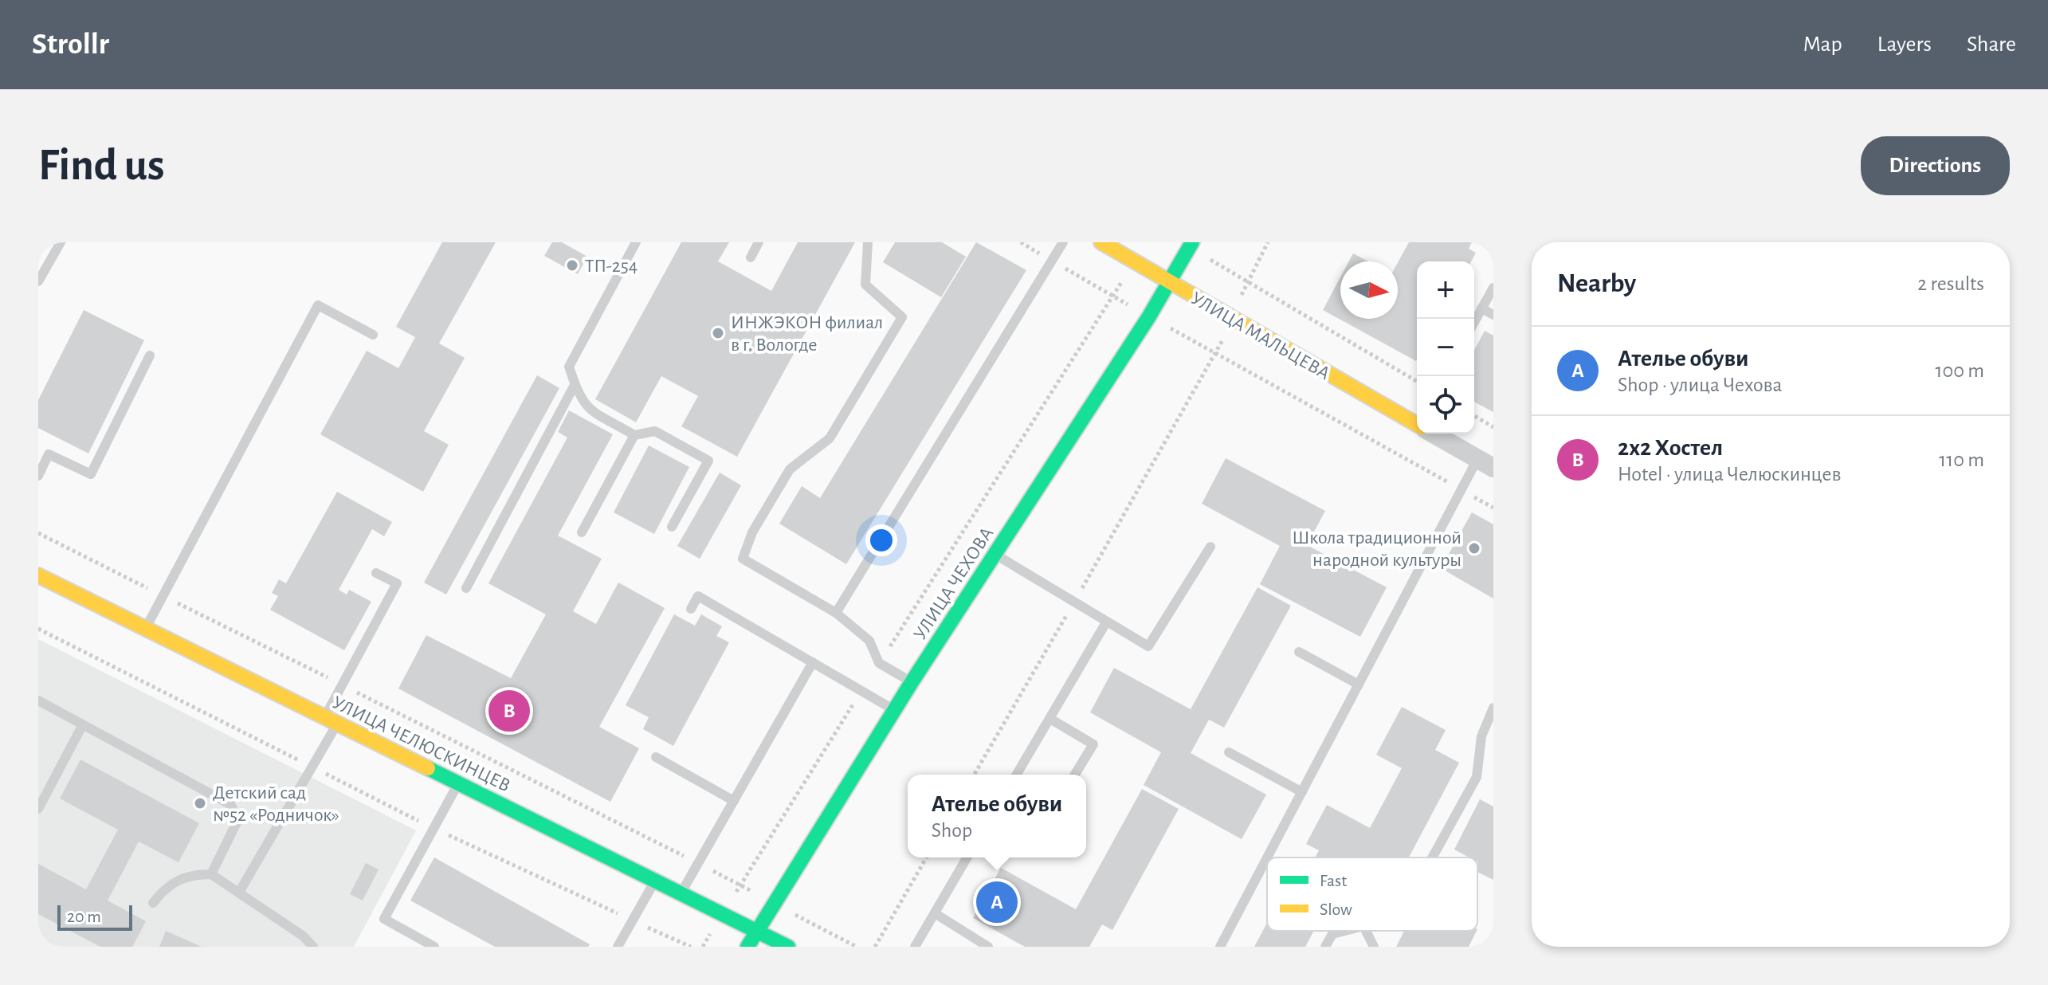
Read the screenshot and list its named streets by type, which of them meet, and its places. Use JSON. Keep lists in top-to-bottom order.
{
  "streets": {
    "street": ["УЛИЦА МАЛЬЦЕВА", "УЛИЦА ЧЕХОВА", "УЛИЦА ЧЕЛЮСКИНЦЕВ"]
  },
  "crossings": [
    ["УЛИЦА МАЛЬЦЕВА", "УЛИЦА ЧЕХОВА"],
    ["УЛИЦА ЧЕХОВА", "УЛИЦА ЧЕЛЮСКИНЦЕВ"]
  ],
  "places": [
    "ТП-254",
    "ИНЖЭКОН филиал в г. Вологде",
    "Школа традиционной народной культуры",
    "Детский сад №52 «Родничок»"
  ],
  "legend": ["Fast", "Slow"],
  "scale_bar": "20 m",
  "north": "right",
  "page": {
    "header": "Strollr",
    "nav": ["Map", "Layers", "Share"],
    "buttons": "Directions",
    "title": "Find us",
    "heading": ["Nearby", "2 results"],
    "map_buttons": ["+", "−"],
    "list": [
      {
        "mark": "A",
        "name": "Ателье обуви",
        "note": "Shop · улица Чехова",
        "value": "100 m"
      },
      {
        "mark": "B",
        "name": "2x2 Хостел",
        "note": "Hotel · улица Челюскинцев",
        "value": "110 m"
      }
    ],
    "pins": ["B", "A"],
    "popup": ["Ателье обуви", "Shop"],
    "scale": "20 m"
  }
}
